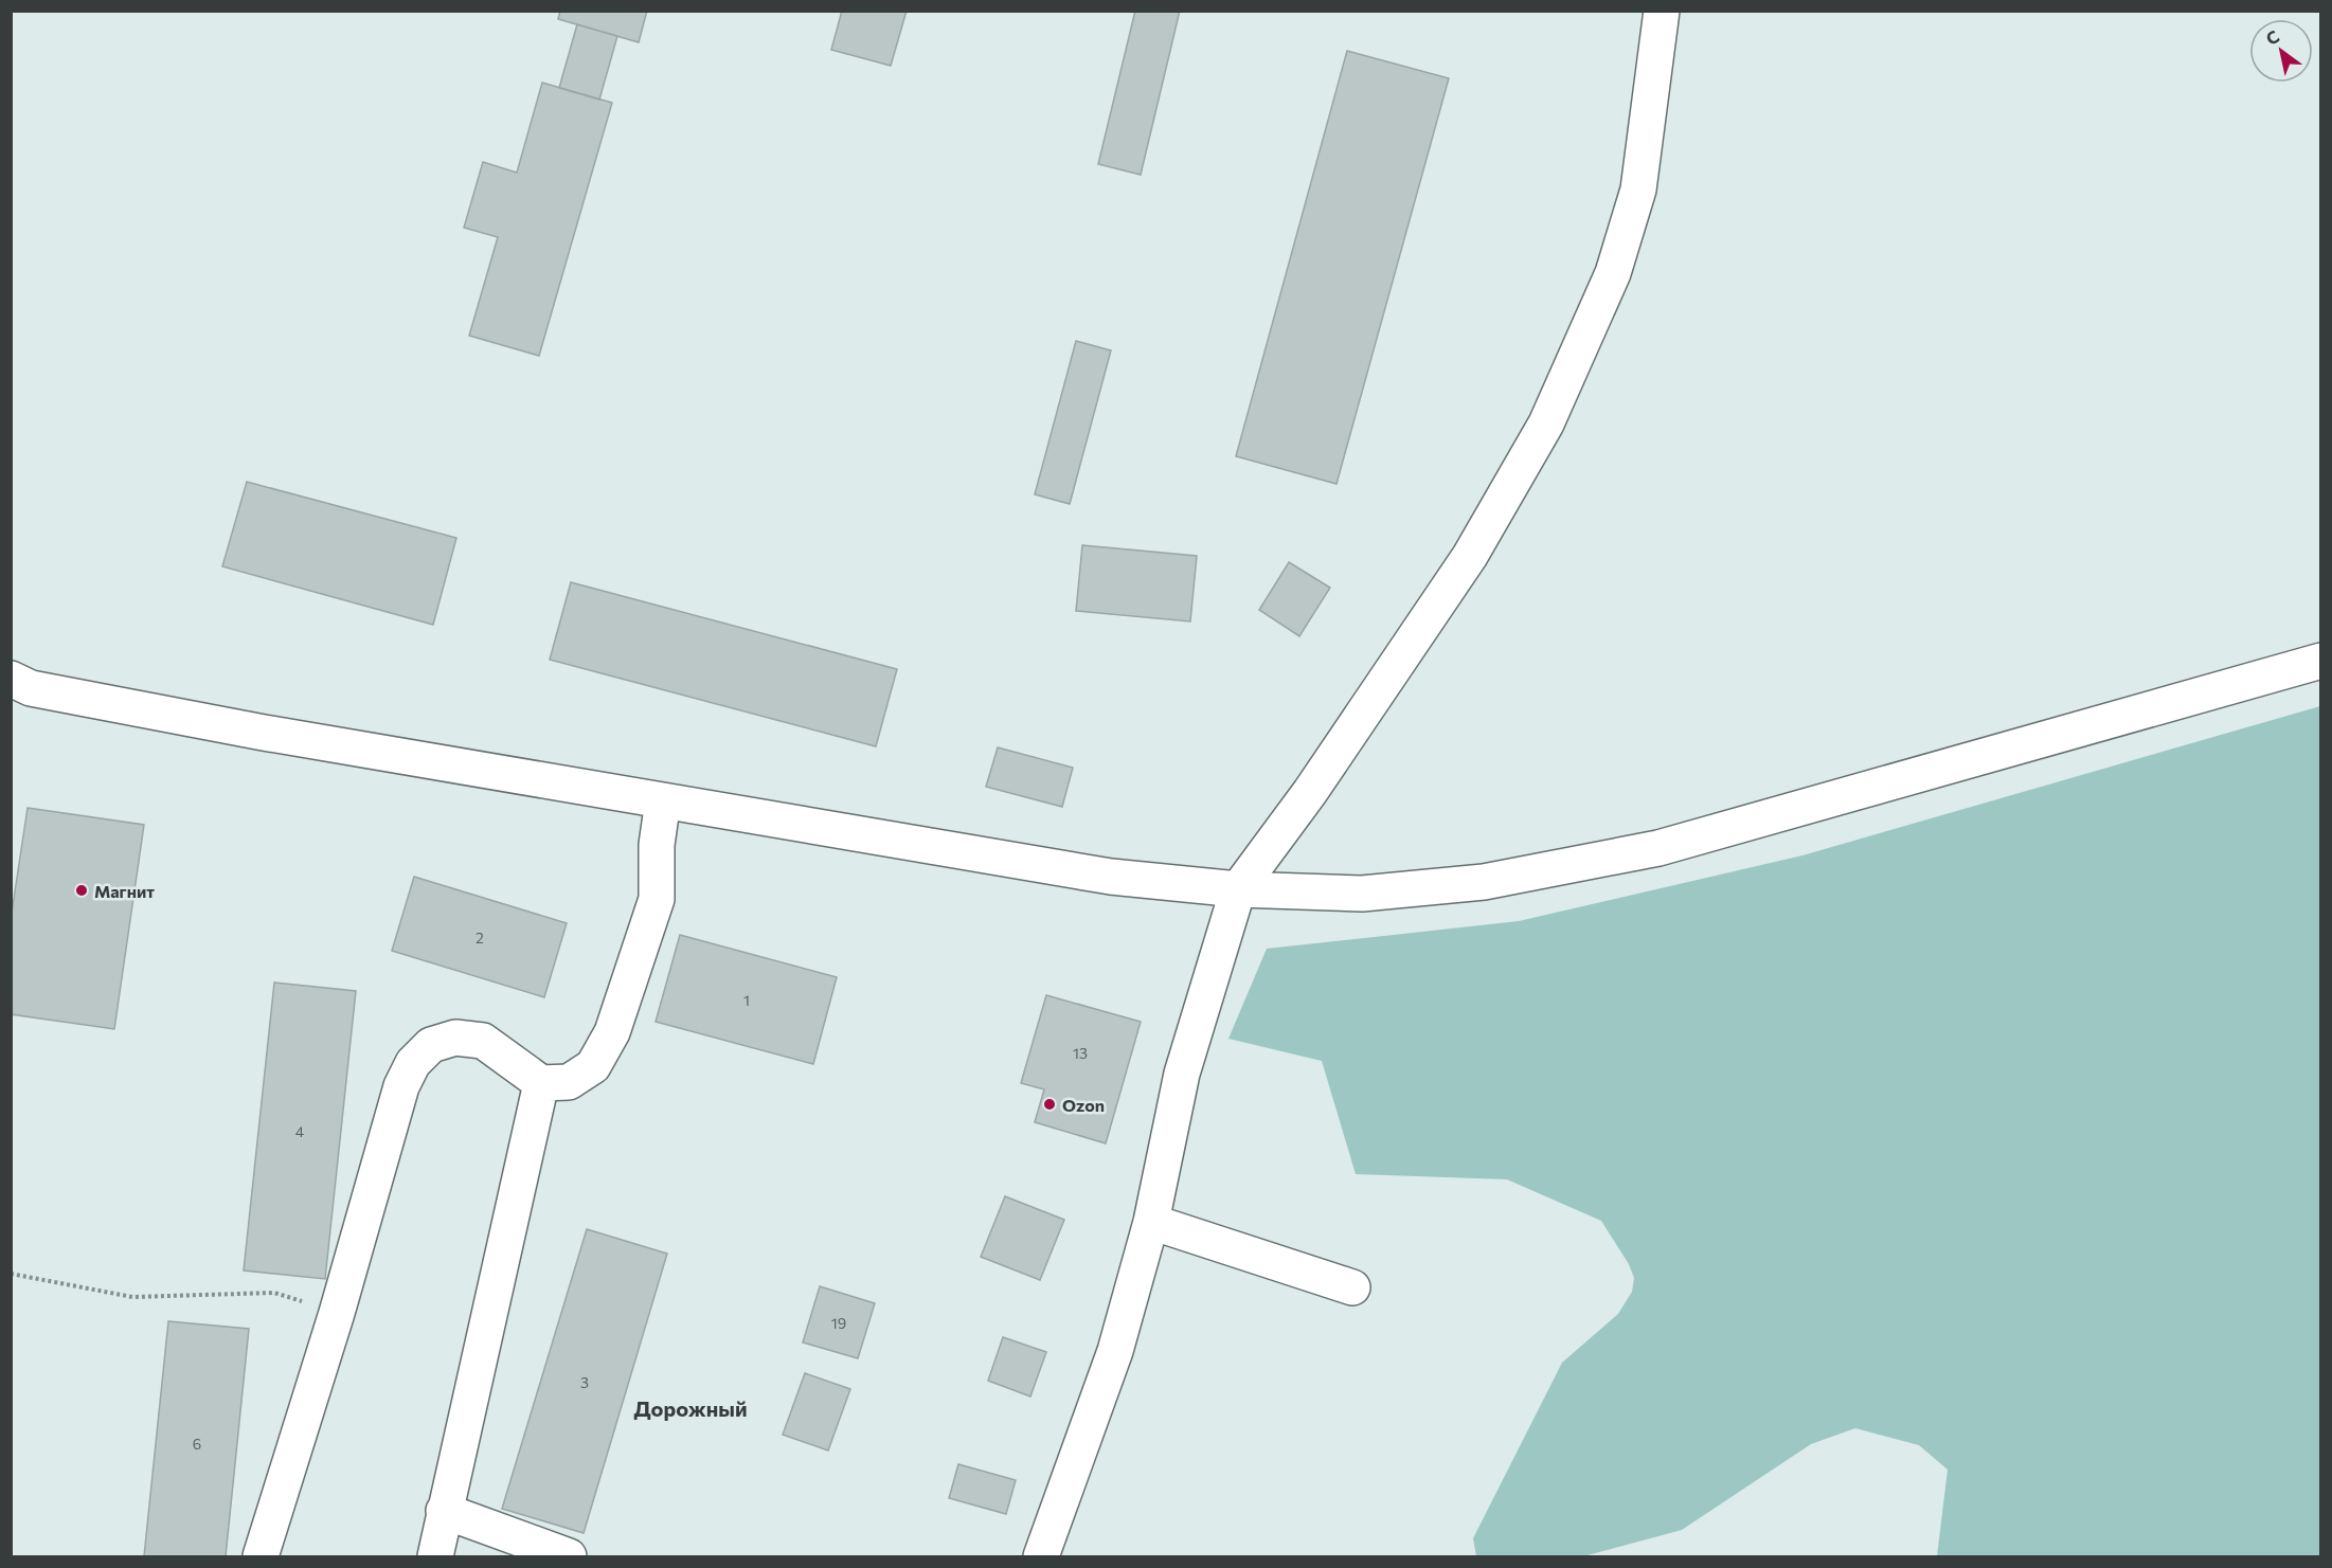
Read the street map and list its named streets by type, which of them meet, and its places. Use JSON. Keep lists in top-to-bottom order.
{
  "districts": ["Дорожный"],
  "places": ["Магнит", "Ozon"],
  "house_numbers": [
    "2",
    "1",
    "13",
    "4",
    "19",
    "3",
    "6"
  ],
  "north": "top left"
}
